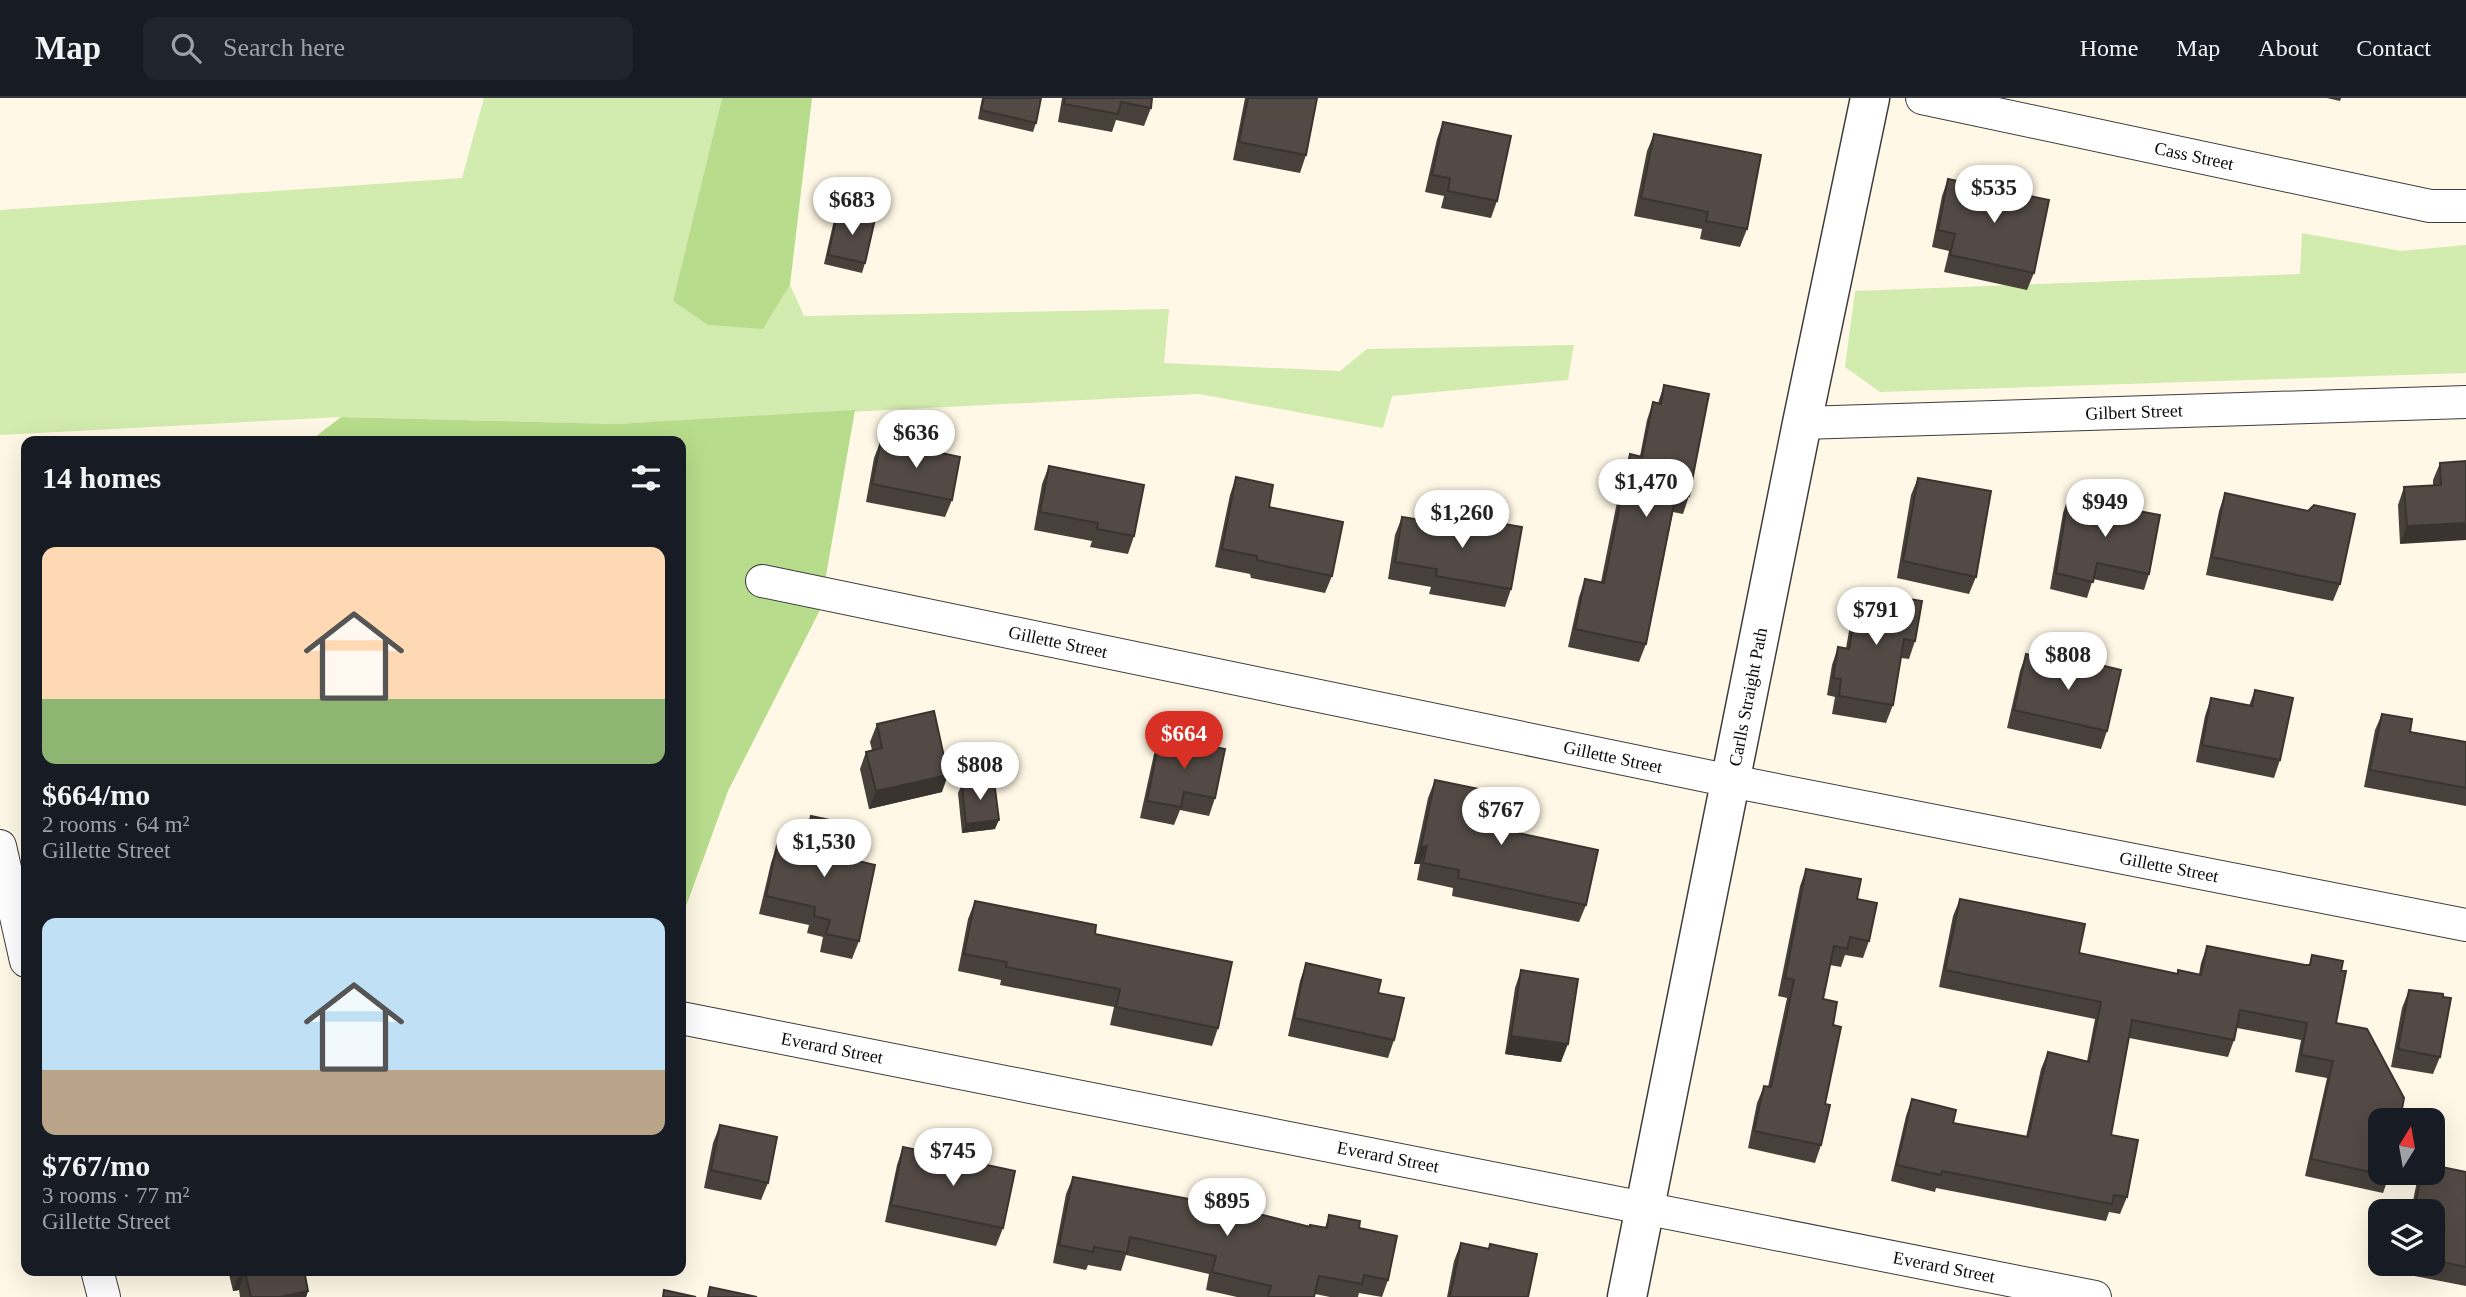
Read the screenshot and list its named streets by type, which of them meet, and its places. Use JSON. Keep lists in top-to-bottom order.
{
  "streets": {
    "street": [
      "Cass Street",
      "Gilbert Street",
      "Gillette Street",
      "Carlls Straight Path",
      "Everard Street"
    ]
  },
  "crossings": [
    ["Gilbert Street", "Carlls Straight Path"],
    ["Gillette Street", "Carlls Straight Path"],
    ["Carlls Straight Path", "Everard Street"]
  ],
  "north": "top",
  "page": {
    "header": "Map",
    "search": "Search here",
    "nav": [
      "Home",
      "Map",
      "About",
      "Contact"
    ],
    "price": [
      "$535",
      "$683",
      "$636",
      "$1,470",
      "$949",
      "$1,260",
      "$791",
      "$808",
      "$664",
      "$808",
      "$767",
      "$1,530",
      "$745",
      "$895"
    ],
    "heading": "14 homes",
    "list": [
      {
        "name": "$664/mo",
        "note": "2 rooms · 64 m² · Gillette Street"
      },
      {
        "name": "$767/mo",
        "note": "3 rooms · 77 m² · Gillette Street"
      }
    ]
  }
}
